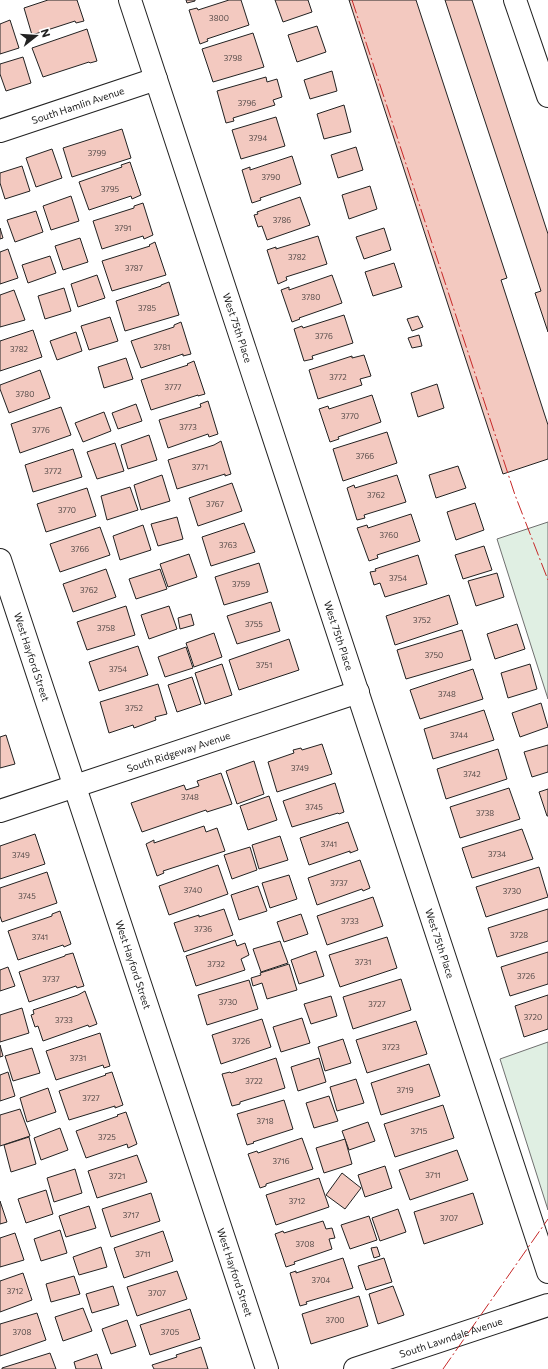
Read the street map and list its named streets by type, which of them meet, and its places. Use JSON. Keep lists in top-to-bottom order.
{
  "streets": {
    "street": [
      "South Hamlin Avenue",
      "West 75th Place",
      "West Hayford Street",
      "South Ridgeway Avenue",
      "South Lawndale Avenue"
    ]
  },
  "crossings": [
    ["South Hamlin Avenue", "West 75th Place"],
    ["West 75th Place", "South Ridgeway Avenue"],
    ["West Hayford Street", "South Ridgeway Avenue"]
  ],
  "house_numbers": [
    "3800",
    "3798",
    "3796",
    "3794",
    "3799",
    "3790",
    "3795",
    "3786",
    "3791",
    "3782",
    "3787",
    "3780",
    "3785",
    "3776",
    "3781",
    "3782",
    "3772",
    "3777",
    "3780",
    "3770",
    "3773",
    "3776",
    "3766",
    "3771",
    "3772",
    "3762",
    "3767",
    "3770",
    "3760",
    "3763",
    "3766",
    "3754",
    "3759",
    "3762",
    "3752",
    "3755",
    "3758",
    "3750",
    "3751",
    "3754",
    "3748",
    "3752",
    "3744",
    "3749",
    "3742",
    "3748",
    "3745",
    "3738",
    "3741",
    "3734",
    "3749",
    "3737",
    "3740",
    "3730",
    "3745",
    "3733",
    "3736",
    "3728",
    "3741",
    "3731",
    "3732",
    "3726",
    "3737",
    "3730",
    "3727",
    "3720",
    "3733",
    "3726",
    "3723",
    "3731",
    "3722",
    "3719",
    "3727",
    "3718",
    "3715",
    "3725",
    "3716",
    "3711",
    "3721",
    "3712",
    "3717",
    "3707",
    "3708",
    "3711",
    "3704",
    "3712",
    "3707",
    "3700",
    "3708",
    "3705"
  ],
  "north": "right"
}
